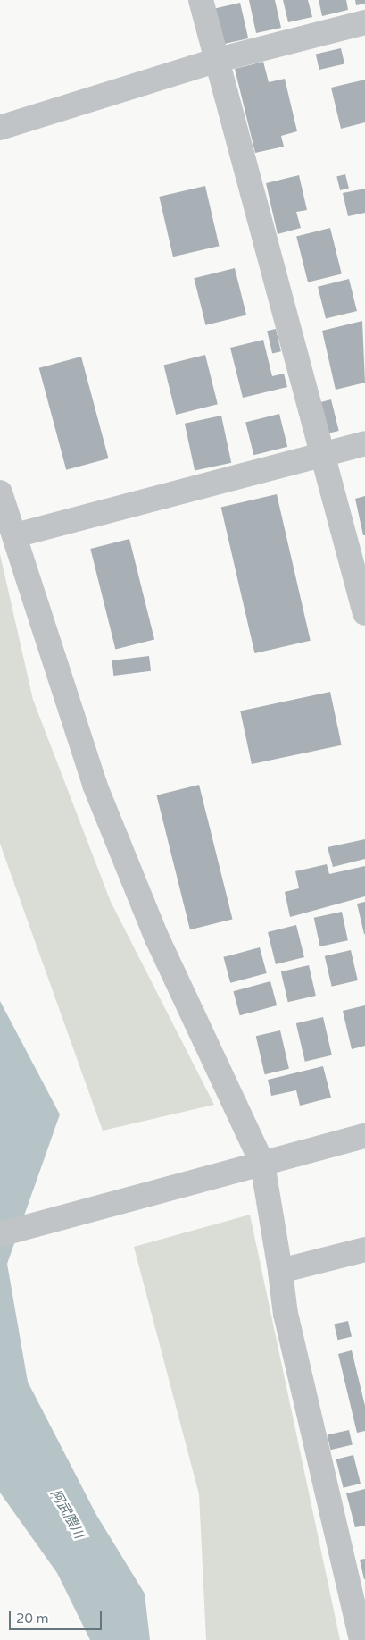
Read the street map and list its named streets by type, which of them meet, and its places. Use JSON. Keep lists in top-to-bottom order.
{
  "water": ["阿武隈川"],
  "scale_bar": "20 m"
}
